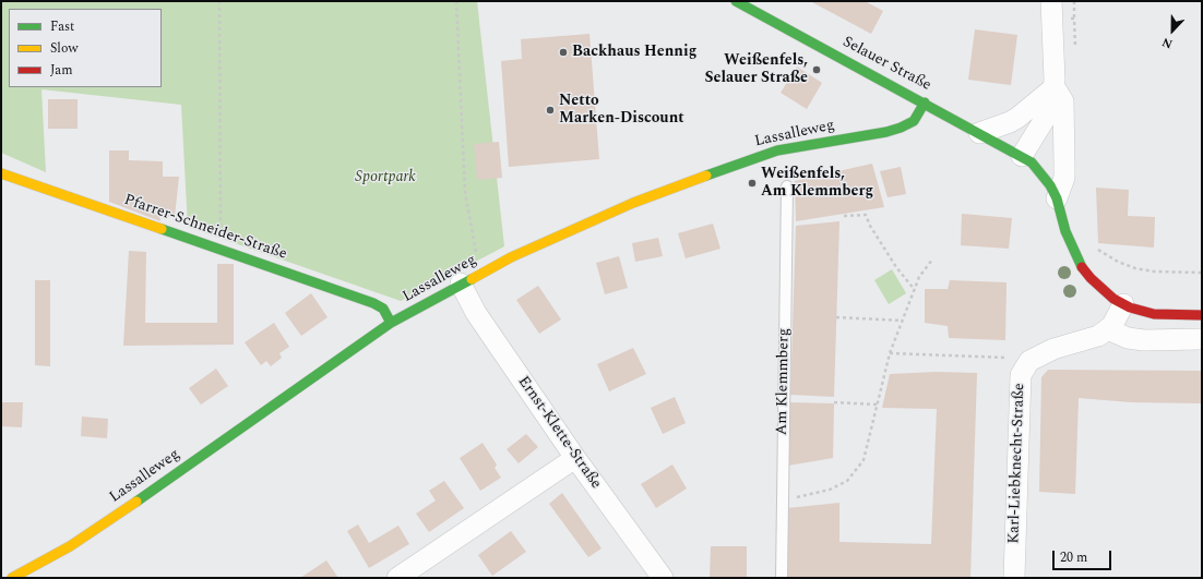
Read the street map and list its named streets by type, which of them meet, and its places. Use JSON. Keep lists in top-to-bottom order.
{
  "streets": {
    "street": [
      "Selauer Straße",
      "Lassalleweg",
      "Pfarrer-Schneider-Straße",
      "Ernst-Klette-Straße",
      "Karl-Liebknecht-Straße"
    ],
    "lane": ["Am Klemmberg"]
  },
  "crossings": [
    ["Selauer Straße", "Lassalleweg"],
    ["Lassalleweg", "Pfarrer-Schneider-Straße"],
    ["Lassalleweg", "Ernst-Klette-Straße"]
  ],
  "parks": ["Sportpark"],
  "places": [
    "Backhaus Hennig",
    "Weißenfels, Selauer Straße",
    "Netto Marken-Discount",
    "Weißenfels, Am Klemmberg"
  ],
  "legend": ["Fast", "Slow", "Jam"],
  "scale_bar": "20 m",
  "north": "bottom"
}
